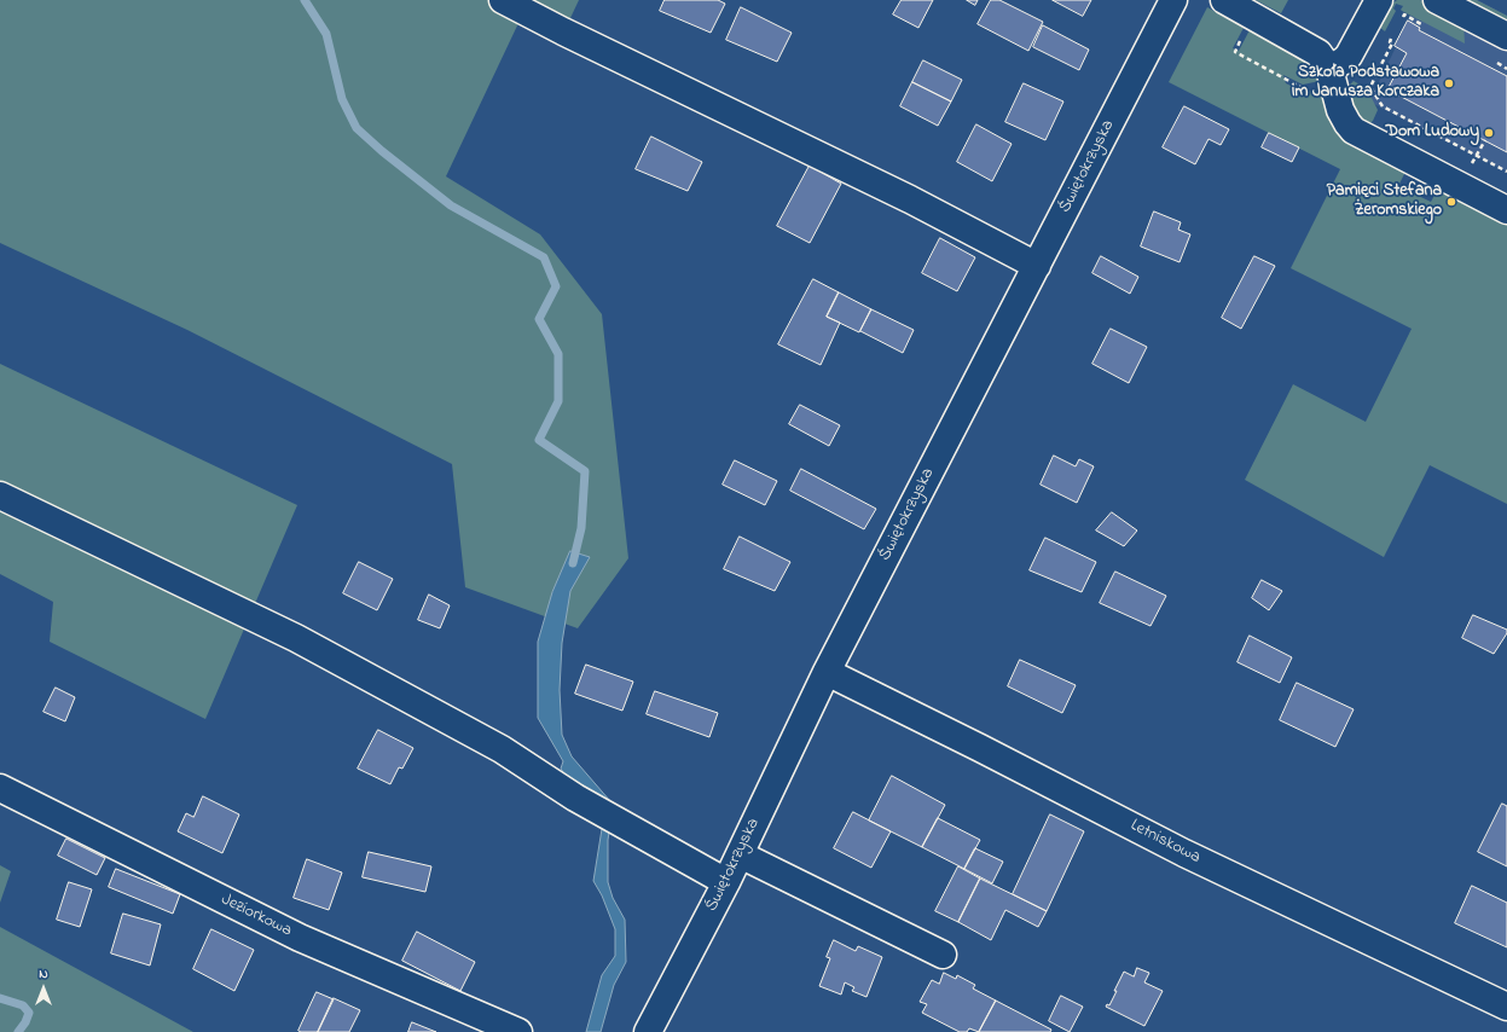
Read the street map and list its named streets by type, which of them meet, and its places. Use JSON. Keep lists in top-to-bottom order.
{
  "streets": {
    "street": ["Świętokrzyska", "Letniskowa", "Jeziorkowa"]
  },
  "crossings": [
    ["Świętokrzyska", "Letniskowa"]
  ],
  "places": ["Szkoła Podstawowa im Janusza Korczaka", "Dom Ludowy", "Pamięci Stefana Żeromskiego"],
  "north": "top"
}
